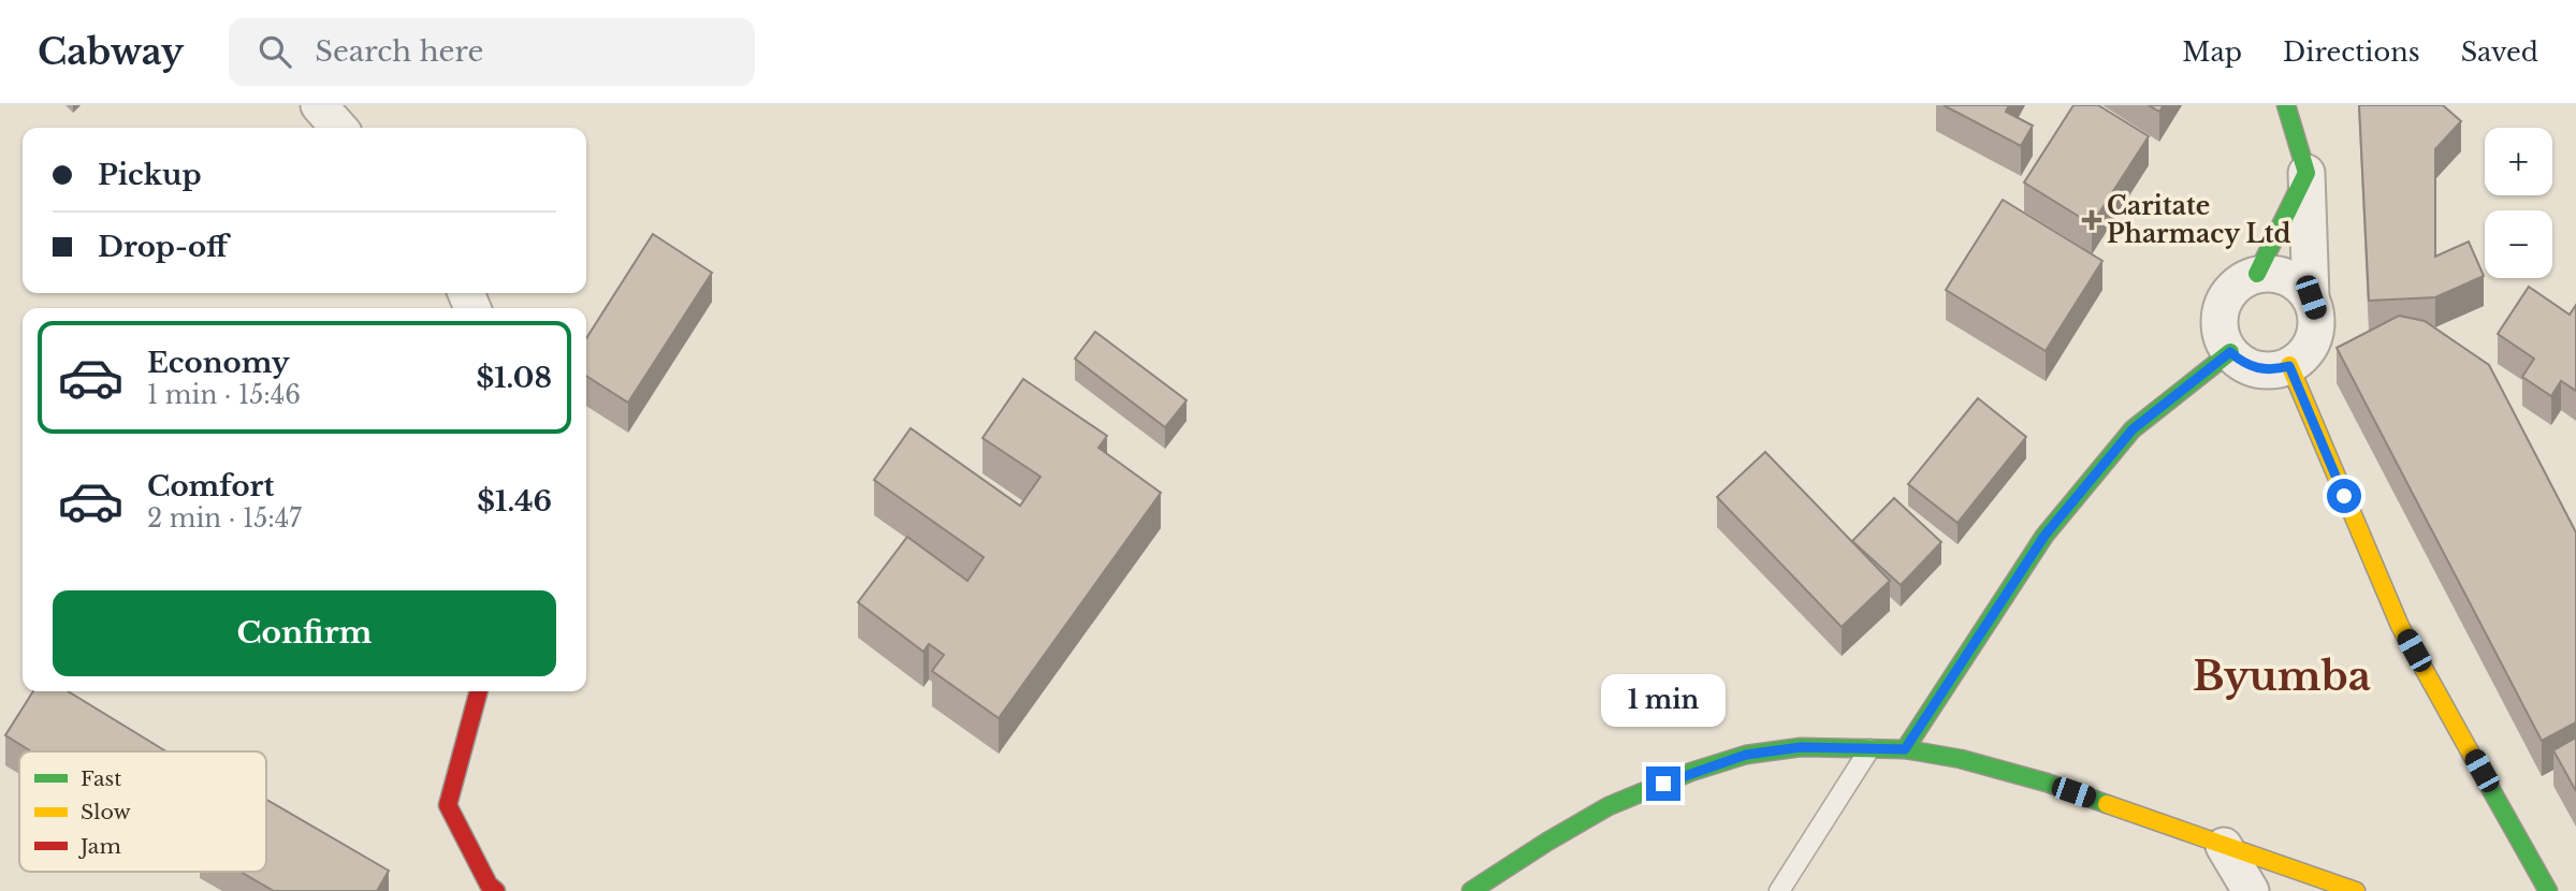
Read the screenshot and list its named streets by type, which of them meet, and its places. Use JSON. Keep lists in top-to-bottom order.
{
  "districts": ["Byumba"],
  "places": {
    "health": ["Caritate Pharmacy Ltd"]
  },
  "legend": ["Fast", "Slow", "Jam"],
  "page": {
    "header": "Cabway",
    "search": "Search here",
    "nav": ["Map", "Directions", "Saved"],
    "map_buttons": ["+", "−"],
    "banner": ["Pickup", "Drop-off"],
    "list": [
      {
        "name": "Economy",
        "note": "1 min · 15:46",
        "value": "$1.08"
      },
      {
        "name": "Comfort",
        "note": "2 min · 15:47",
        "value": "$1.46"
      }
    ],
    "buttons": "Confirm",
    "bubble": "1 min"
  }
}
